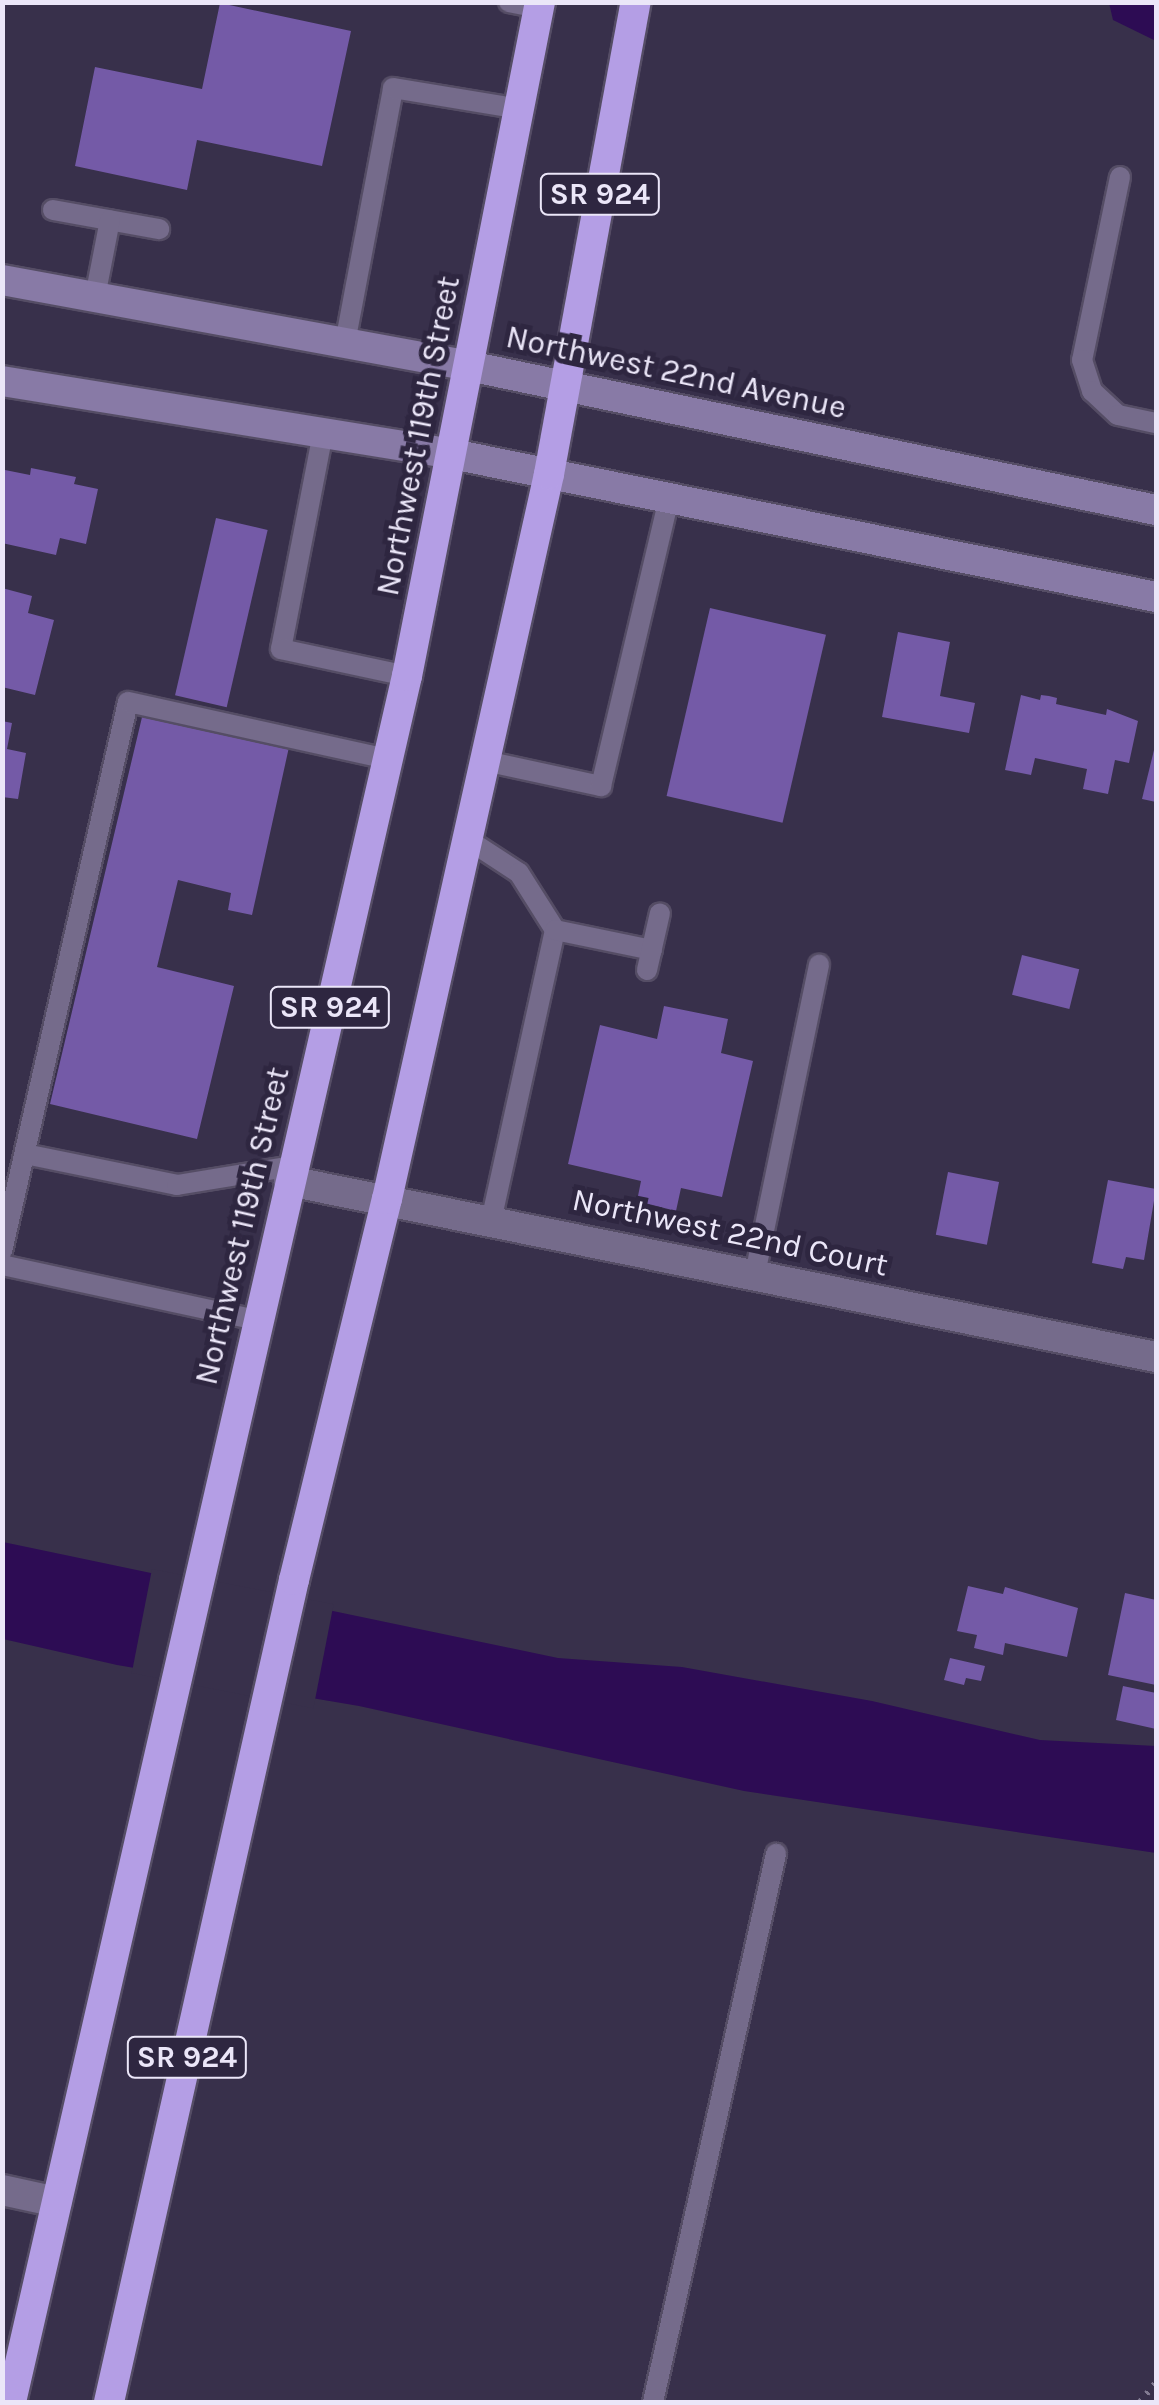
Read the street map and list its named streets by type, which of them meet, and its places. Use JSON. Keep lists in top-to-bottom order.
{
  "streets": {
    "highway": ["SR 924", "Northwest 119th Street"],
    "main road": ["Northwest 22nd Avenue"],
    "street": ["Northwest 22nd Court"]
  },
  "crossings": [
    ["SR 924", "Northwest 22nd Avenue"],
    ["SR 924", "Northwest 22nd Court"],
    ["Northwest 22nd Avenue", "Northwest 119th Street"],
    ["Northwest 119th Street", "Northwest 22nd Court"]
  ]
}
